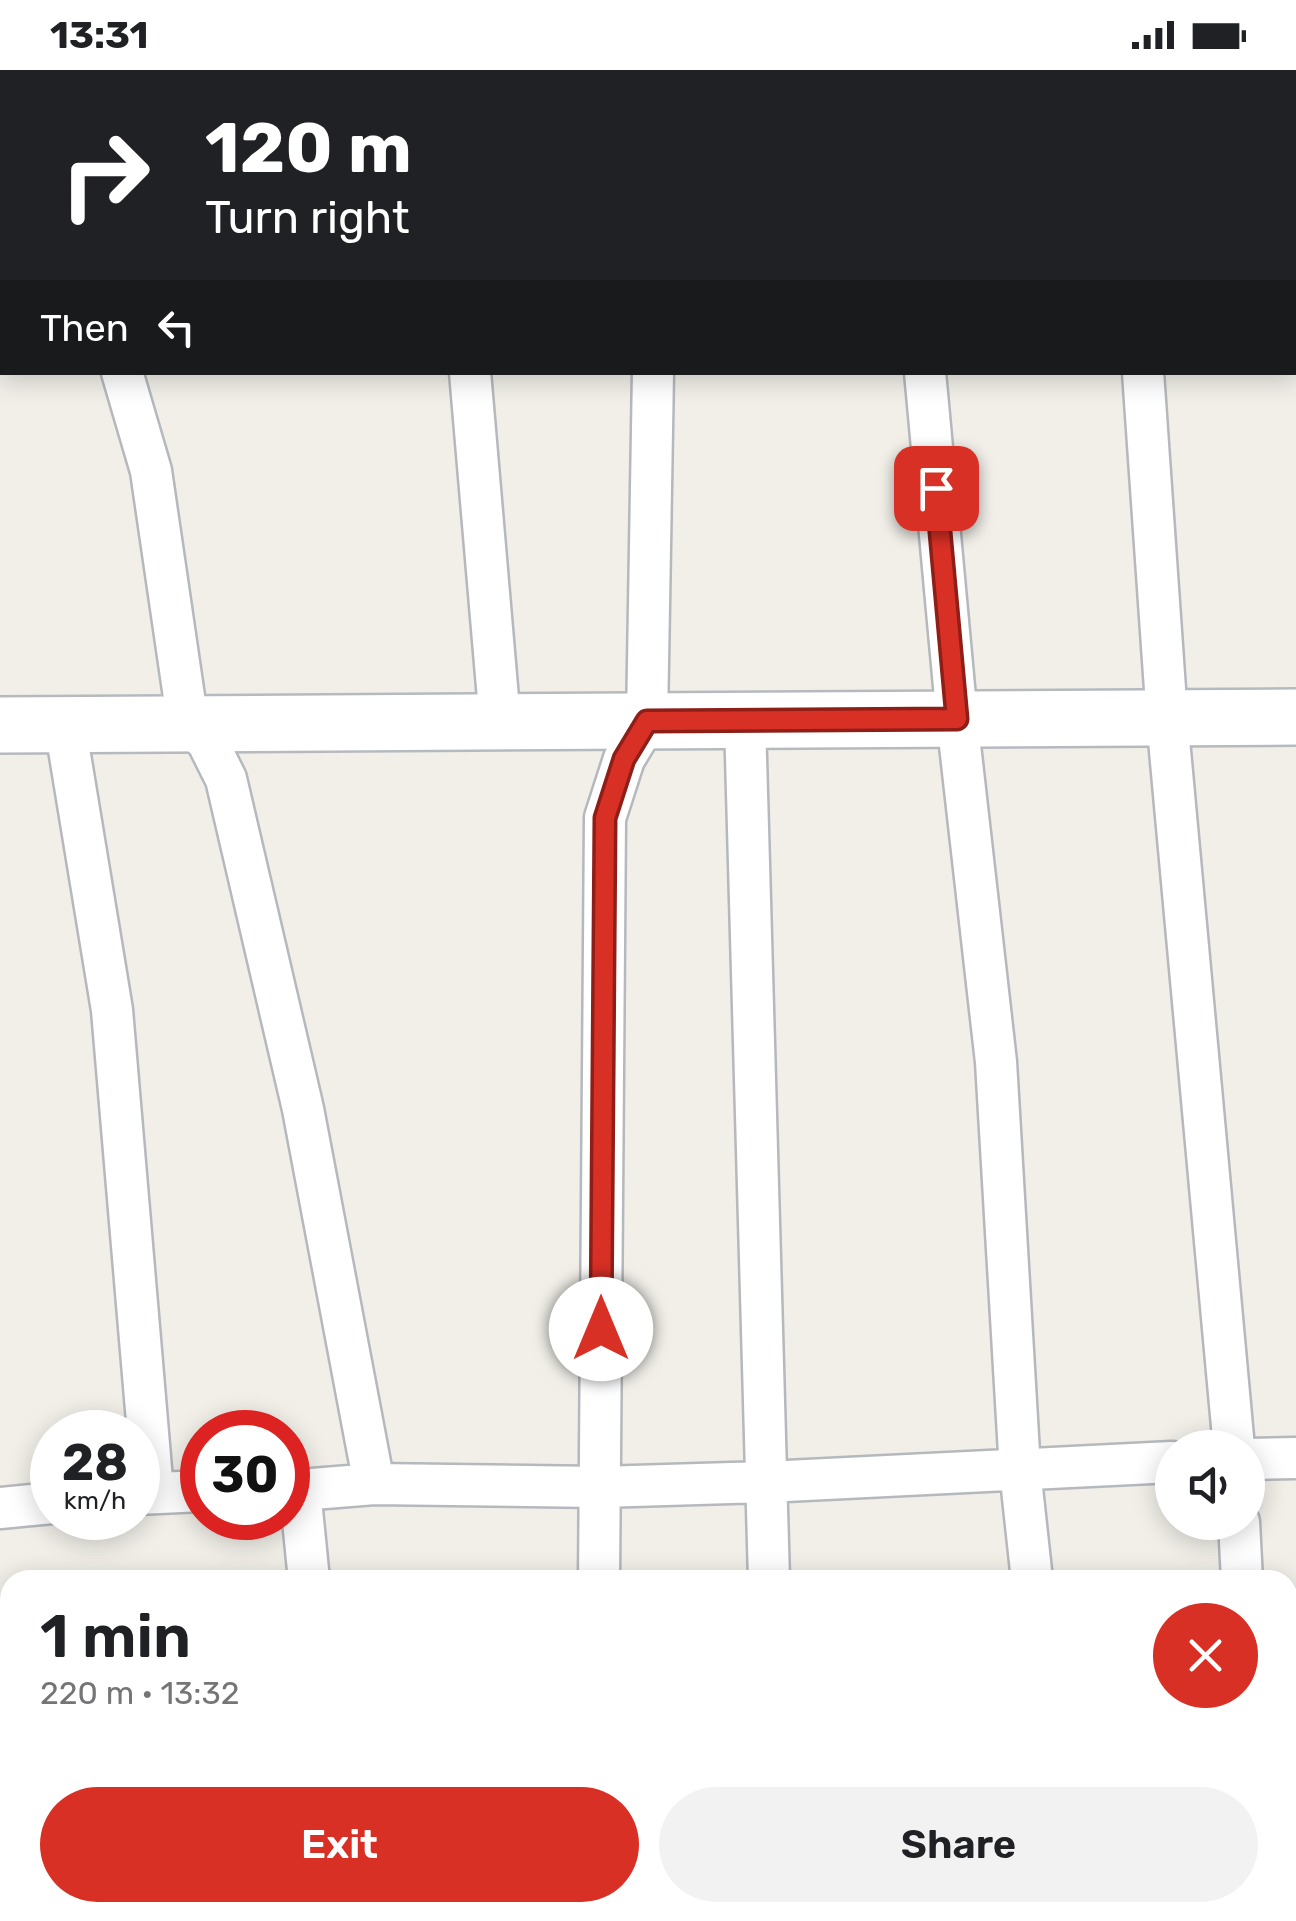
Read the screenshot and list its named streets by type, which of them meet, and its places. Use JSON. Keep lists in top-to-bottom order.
{
  "page": {
    "status": "13:31",
    "turn": ["120 m", "Turn right"],
    "then": "Then",
    "speed": "28 km/h",
    "limit": "30",
    "heading": ["1 min", "220 m · 13:32"],
    "buttons": ["Exit", "Share"]
  }
}
